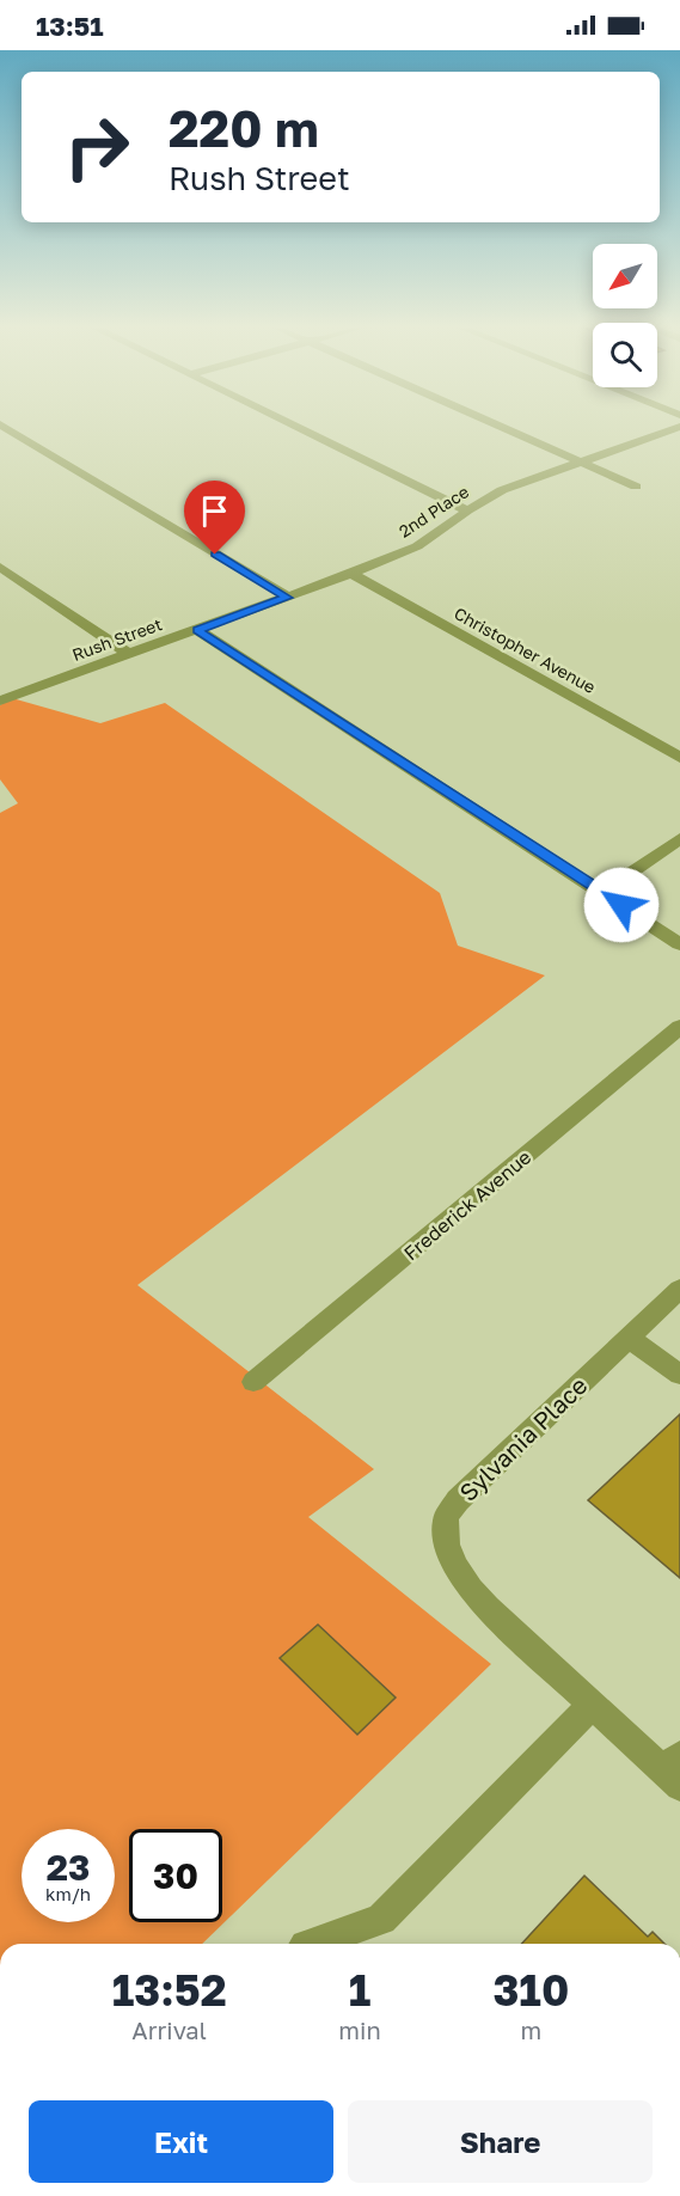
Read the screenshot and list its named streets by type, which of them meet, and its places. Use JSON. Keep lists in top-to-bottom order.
{
  "streets": {
    "street": [
      "2nd Place",
      "Rush Street",
      "Christopher Avenue",
      "Frederick Avenue",
      "Sylvania Place"
    ]
  },
  "crossings": [
    ["2nd Place", "Rush Street"],
    ["2nd Place", "Christopher Avenue"]
  ],
  "north": "bottom left",
  "page": {
    "status": "13:51",
    "turn": ["220 m", "Rush Street"],
    "speed": "23 km/h",
    "limit": "30",
    "eta": [
      "13:52",
      "Arrival",
      "1",
      "min",
      "310",
      "m"
    ],
    "buttons": ["Exit", "Share"]
  }
}
